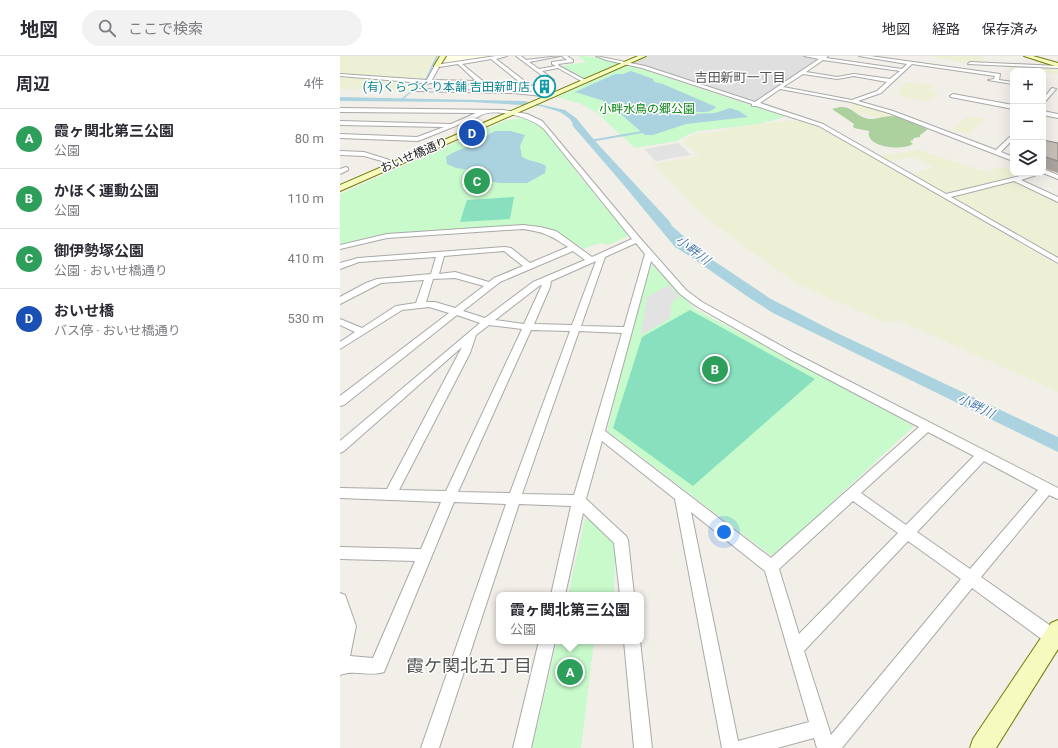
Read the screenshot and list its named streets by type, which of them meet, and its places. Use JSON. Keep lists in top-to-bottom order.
{
  "streets": {
    "street": ["おいせ橋通り"]
  },
  "districts": ["吉田新町一丁目", "霞ケ関北五丁目"],
  "water": ["小畔川"],
  "parks": ["小畔水鳥の郷公園"],
  "places": {
    "building": ["(有)くらづくり本舗 吉田新町店"]
  },
  "page": {
    "header": "地図",
    "search": "ここで検索",
    "nav": ["地図", "経路", "保存済み"],
    "heading": ["周辺", "4件"],
    "map_buttons": ["+", "−"],
    "list": [
      {
        "mark": "A",
        "name": "霞ヶ関北第三公園",
        "note": "公園",
        "value": "80 m"
      },
      {
        "mark": "B",
        "name": "かほく運動公園",
        "note": "公園",
        "value": "110 m"
      },
      {
        "mark": "C",
        "name": "御伊勢塚公園",
        "note": "公園 · おいせ橋通り",
        "value": "410 m"
      },
      {
        "mark": "D",
        "name": "おいせ橋",
        "note": "バス停 · おいせ橋通り",
        "value": "530 m"
      }
    ],
    "pins": [
      "D",
      "C",
      "B",
      "A"
    ],
    "popup": ["霞ヶ関北第三公園", "公園"]
  }
}
